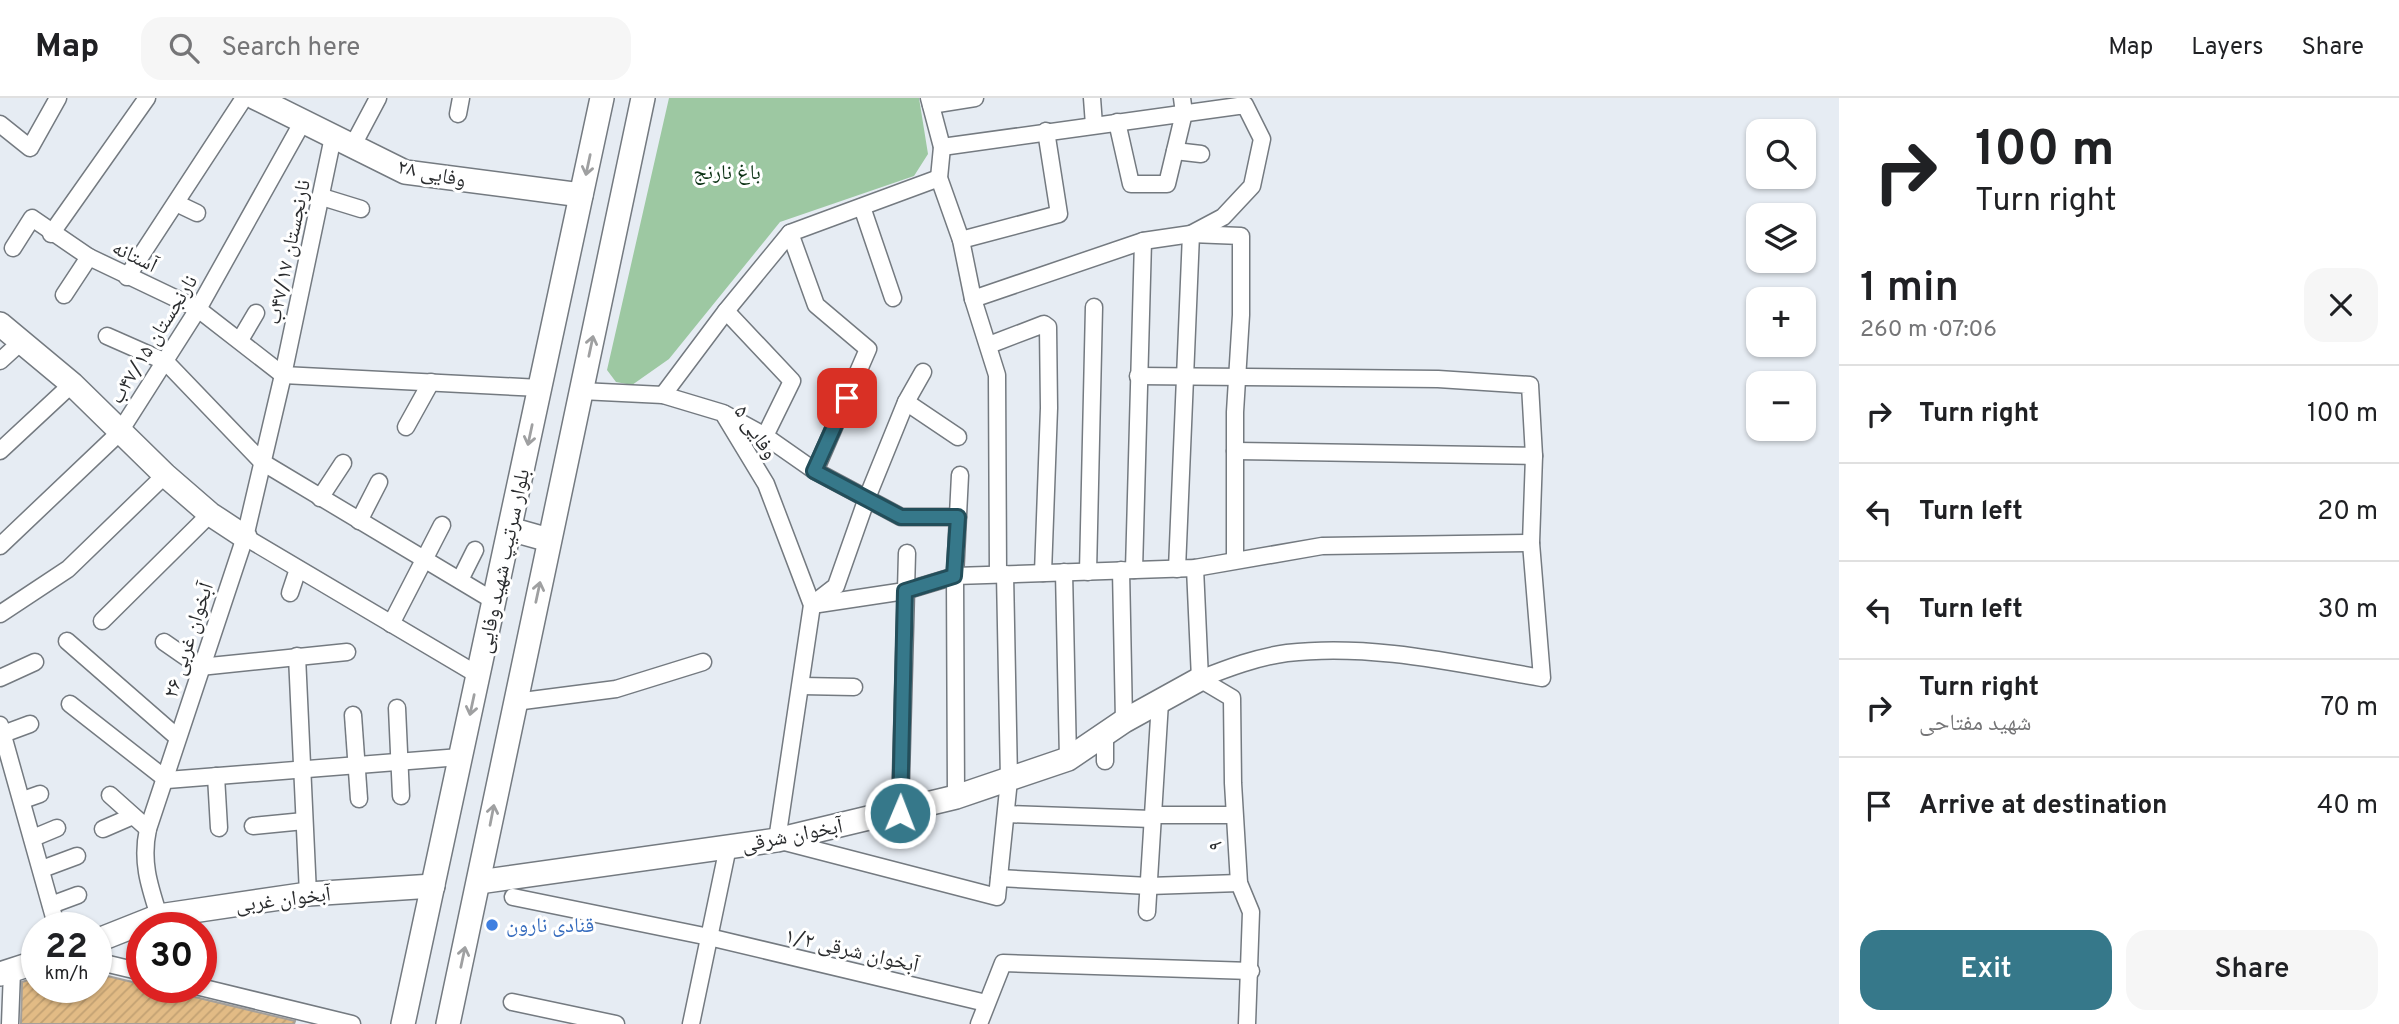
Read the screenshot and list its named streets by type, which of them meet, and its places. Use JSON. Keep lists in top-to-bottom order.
{
  "streets": {
    "main road": [
      "وفایی ۲۸",
      "بلوار سرتیپ شهید وفایی",
      "آبخوان شرقی",
      "آبخوان غربی"
    ],
    "street": [
      "نارنجستان ۴۷/۱۷ب",
      "آستانه",
      "نارنجستان ۴۷/۱۵ب",
      "وفایی ۵",
      "آبخوان غربی ۲۶",
      "۹",
      "آبخوان شرقی ۱/۲"
    ]
  },
  "crossings": [
    ["وفایی ۲۸", "نارنجستان ۴۷/۱۷ب"],
    ["وفایی ۲۸", "نارنجستان ۴۷/۱۵ب"],
    ["وفایی ۲۸", "بلوار سرتیپ شهید وفایی"],
    ["نارنجستان ۴۷/۱۷ب", "آستانه"],
    ["نارنجستان ۴۷/۱۷ب", "آبخوان غربی ۲۶"],
    ["آستانه", "نارنجستان ۴۷/۱۵ب"],
    ["آستانه", "آبخوان غربی ۲۶"],
    ["وفایی ۵", "بلوار سرتیپ شهید وفایی"],
    ["بلوار سرتیپ شهید وفایی", "آبخوان شرقی"],
    ["بلوار سرتیپ شهید وفایی", "آبخوان غربی"],
    ["آبخوان شرقی", "۹"]
  ],
  "parks": ["باغ نارنج"],
  "places": ["قنادی نارون"],
  "page": {
    "header": "Map",
    "search": "Search here",
    "nav": ["Map", "Layers", "Share"],
    "turn": ["100 m", "Turn right"],
    "map_buttons": ["+", "−"],
    "heading": ["1 min", "260 m · 07:06"],
    "list": [
      {
        "name": "Turn right",
        "value": "100 m"
      },
      {
        "name": "Turn left",
        "value": "20 m"
      },
      {
        "name": "Turn left",
        "value": "30 m"
      },
      {
        "name": "Turn right",
        "note": "شهید مفتاحی",
        "value": "70 m"
      },
      {
        "name": "Arrive at destination",
        "value": "40 m"
      }
    ],
    "speed": "22 km/h",
    "limit": "30",
    "buttons": ["Exit", "Share"]
  }
}
